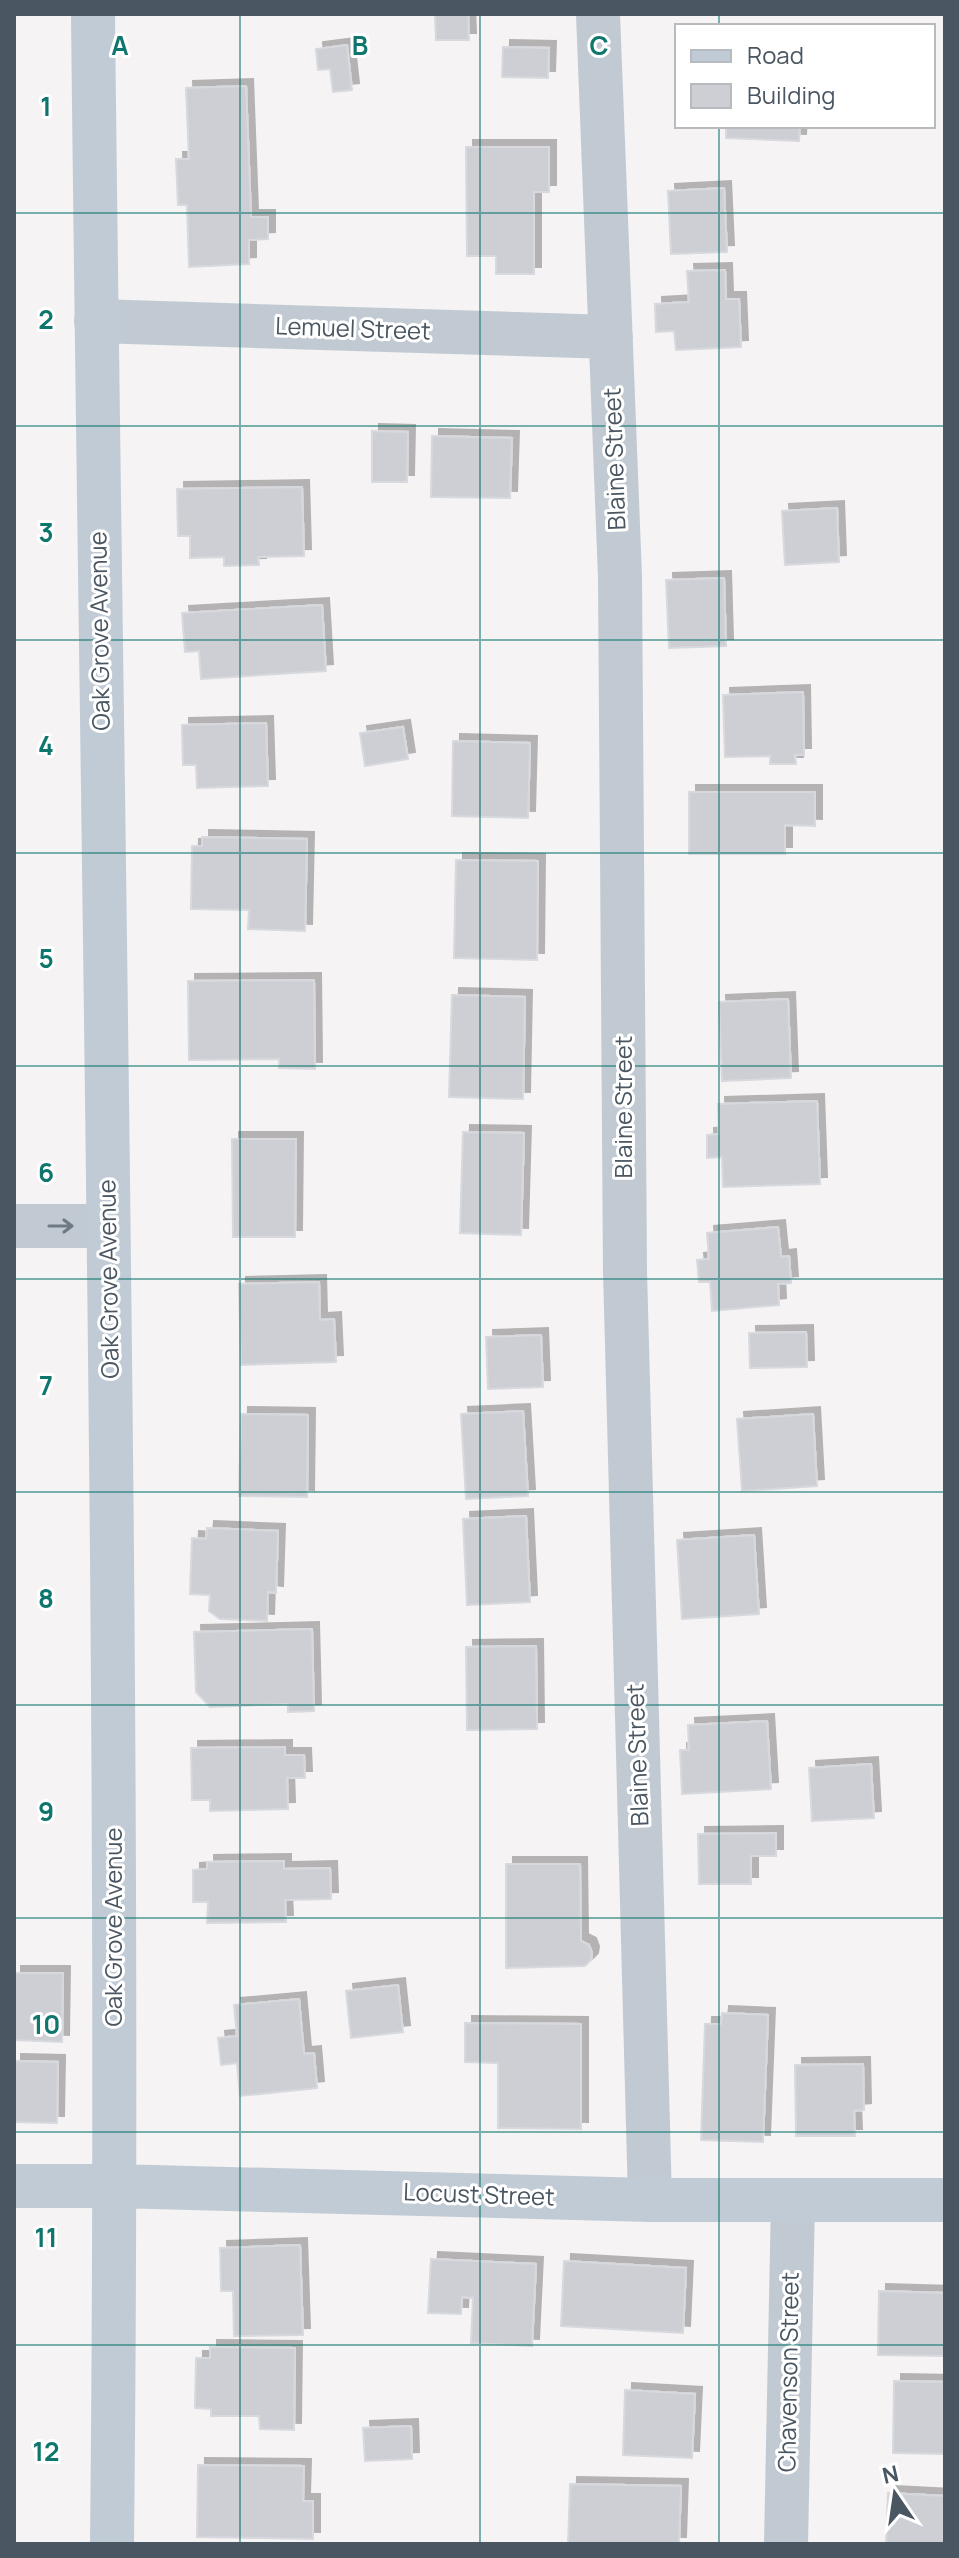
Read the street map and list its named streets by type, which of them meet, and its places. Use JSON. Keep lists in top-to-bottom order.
{
  "streets": {
    "street": [
      "Lemuel Street",
      "Blaine Street",
      "Oak Grove Avenue",
      "Locust Street",
      "Chavenson Street"
    ]
  },
  "crossings": [
    ["Lemuel Street", "Blaine Street"],
    ["Lemuel Street", "Oak Grove Avenue"],
    ["Blaine Street", "Locust Street"],
    ["Oak Grove Avenue", "Locust Street"],
    ["Locust Street", "Chavenson Street"]
  ],
  "legend": ["Road", "Building"],
  "north": "top",
  "grid": {
    "columns": ["A", "B", "C"],
    "rows": [
      "1",
      "2",
      "3",
      "4",
      "5",
      "6",
      "7",
      "8",
      "9",
      "10",
      "11",
      "12"
    ]
  }
}
